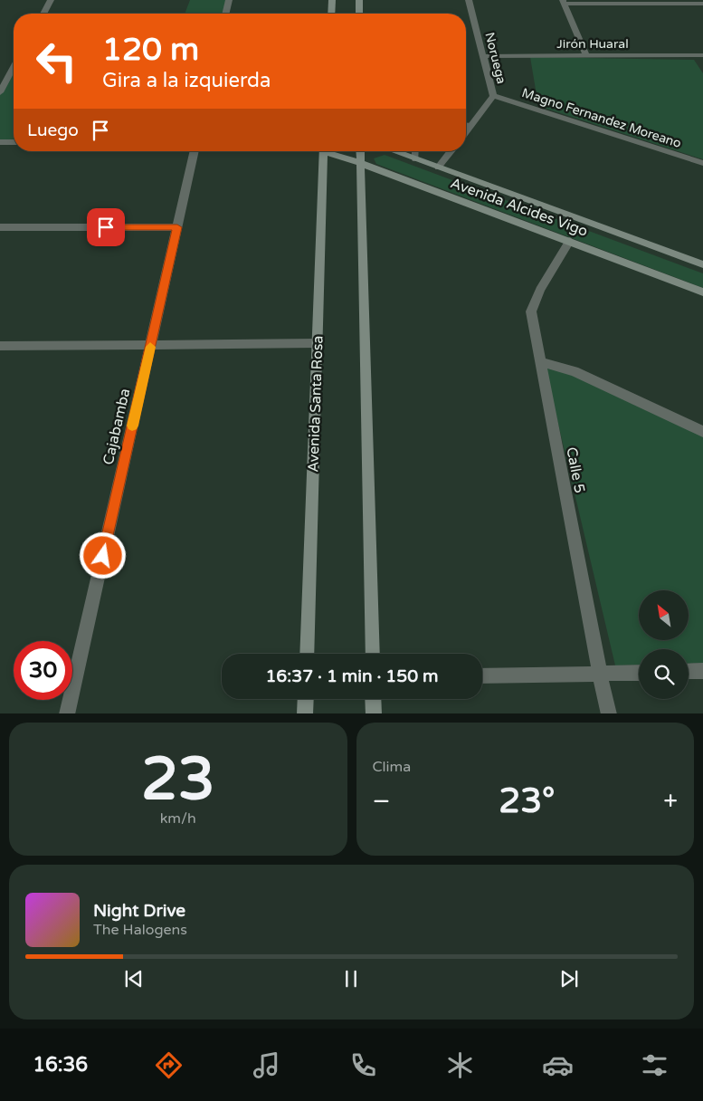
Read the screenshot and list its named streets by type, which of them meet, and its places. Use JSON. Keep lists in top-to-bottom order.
{
  "streets": {
    "main road": ["Avenida Alcides Vigo", "Avenida Santa Rosa"],
    "street": [
      "Jirón Huaral",
      "Noruega",
      "Magno Fernandez Moreano",
      "Cajabamba",
      "Calle 5"
    ]
  },
  "crossings": [
    ["Jirón Huaral", "Noruega"],
    ["Noruega", "Magno Fernandez Moreano"],
    ["Avenida Alcides Vigo", "Calle 5"]
  ],
  "north": "top left",
  "page": {
    "turn": ["120 m", "Gira a la izquierda"],
    "then": "Luego",
    "limit": "30",
    "trip": "16:37 · 1 min · 150 m",
    "tile": [
      ["23", "km/h"],
      "Clima"
    ],
    "heat": ["−", "23°", "+"],
    "song": ["Night Drive", "The Halogens"],
    "tabs": "16:36"
  }
}
